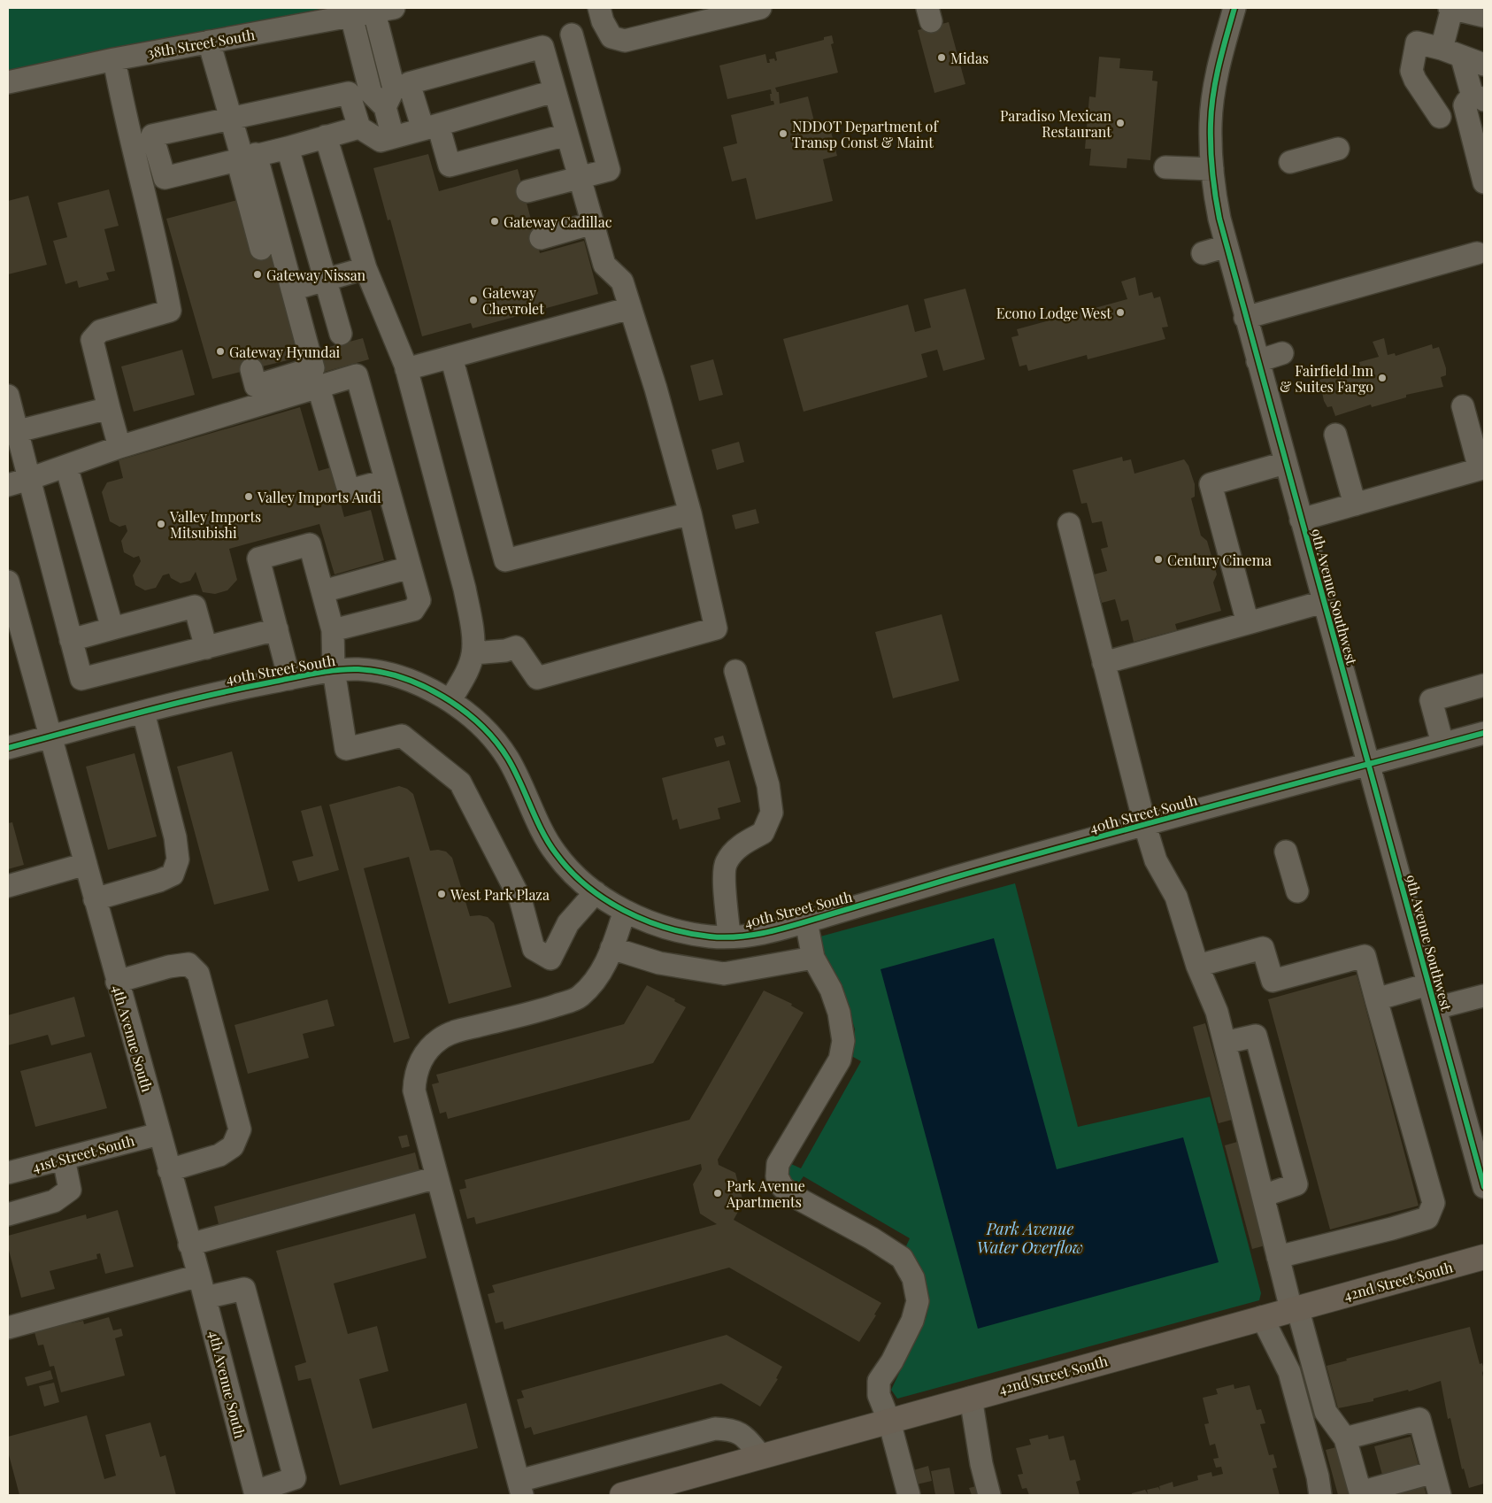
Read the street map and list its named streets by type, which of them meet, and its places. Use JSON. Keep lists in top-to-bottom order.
{
  "streets": {
    "main road": ["42nd Street South"],
    "street": [
      "38th Street South",
      "9th Avenue Southwest",
      "40th Street South",
      "4th Avenue South",
      "41st Street South"
    ]
  },
  "crossings": [
    ["9th Avenue Southwest", "40th Street South"],
    ["40th Street South", "4th Avenue South"],
    ["4th Avenue South", "41st Street South"]
  ],
  "water": ["Park Avenue Water Overflow"],
  "places": [
    "Midas",
    "Paradiso Mexican Restaurant",
    "NDDOT Department of Transp Const & Maint",
    "Gateway Cadillac",
    "Gateway Nissan",
    "Gateway Chevrolet",
    "Econo Lodge West",
    "Gateway Hyundai",
    "Fairfield Inn & Suites Fargo",
    "Valley Imports Audi",
    "Valley Imports Mitsubishi",
    "Century Cinema",
    "West Park Plaza",
    "Park Avenue Apartments"
  ]
}
